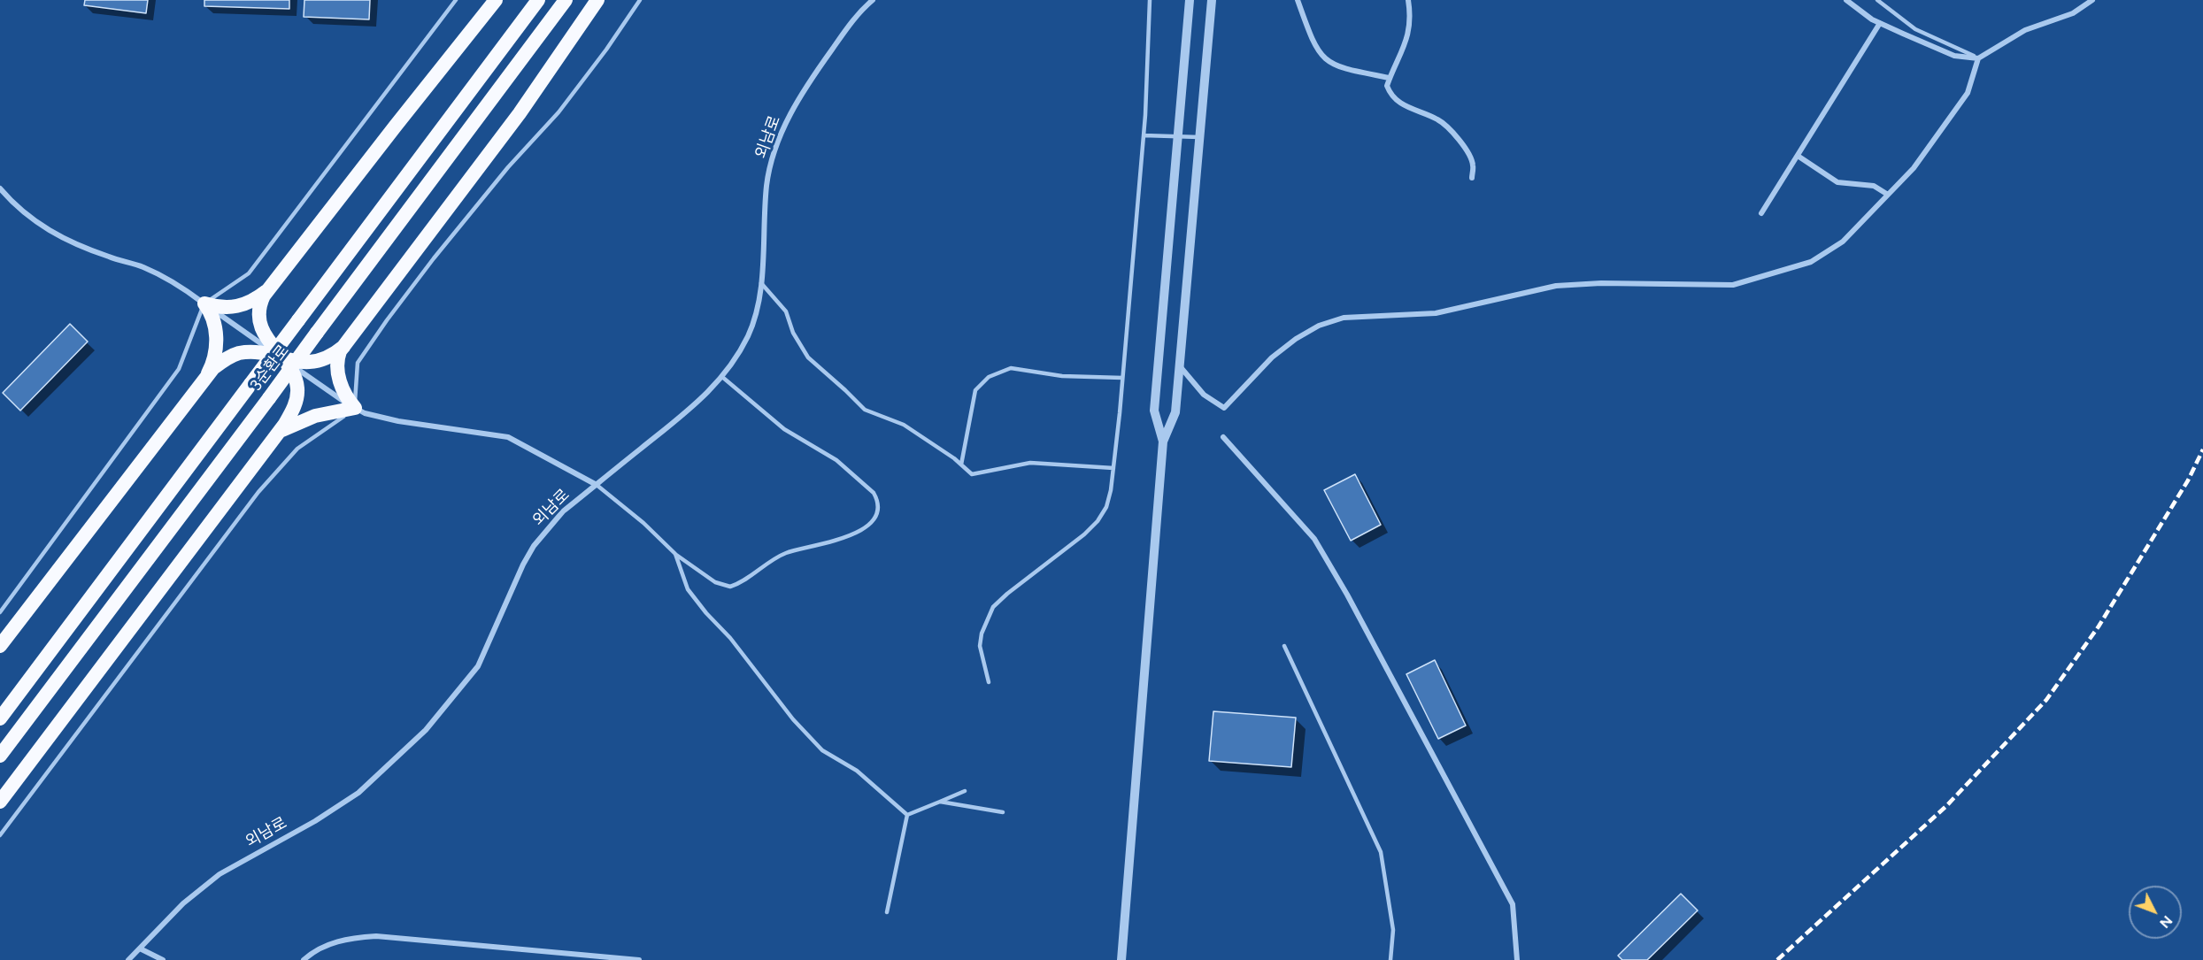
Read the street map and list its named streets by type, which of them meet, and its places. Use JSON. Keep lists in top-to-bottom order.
{
  "streets": {
    "highway": ["3순환로"],
    "street": ["외남로"]
  },
  "north": "bottom right"
}
